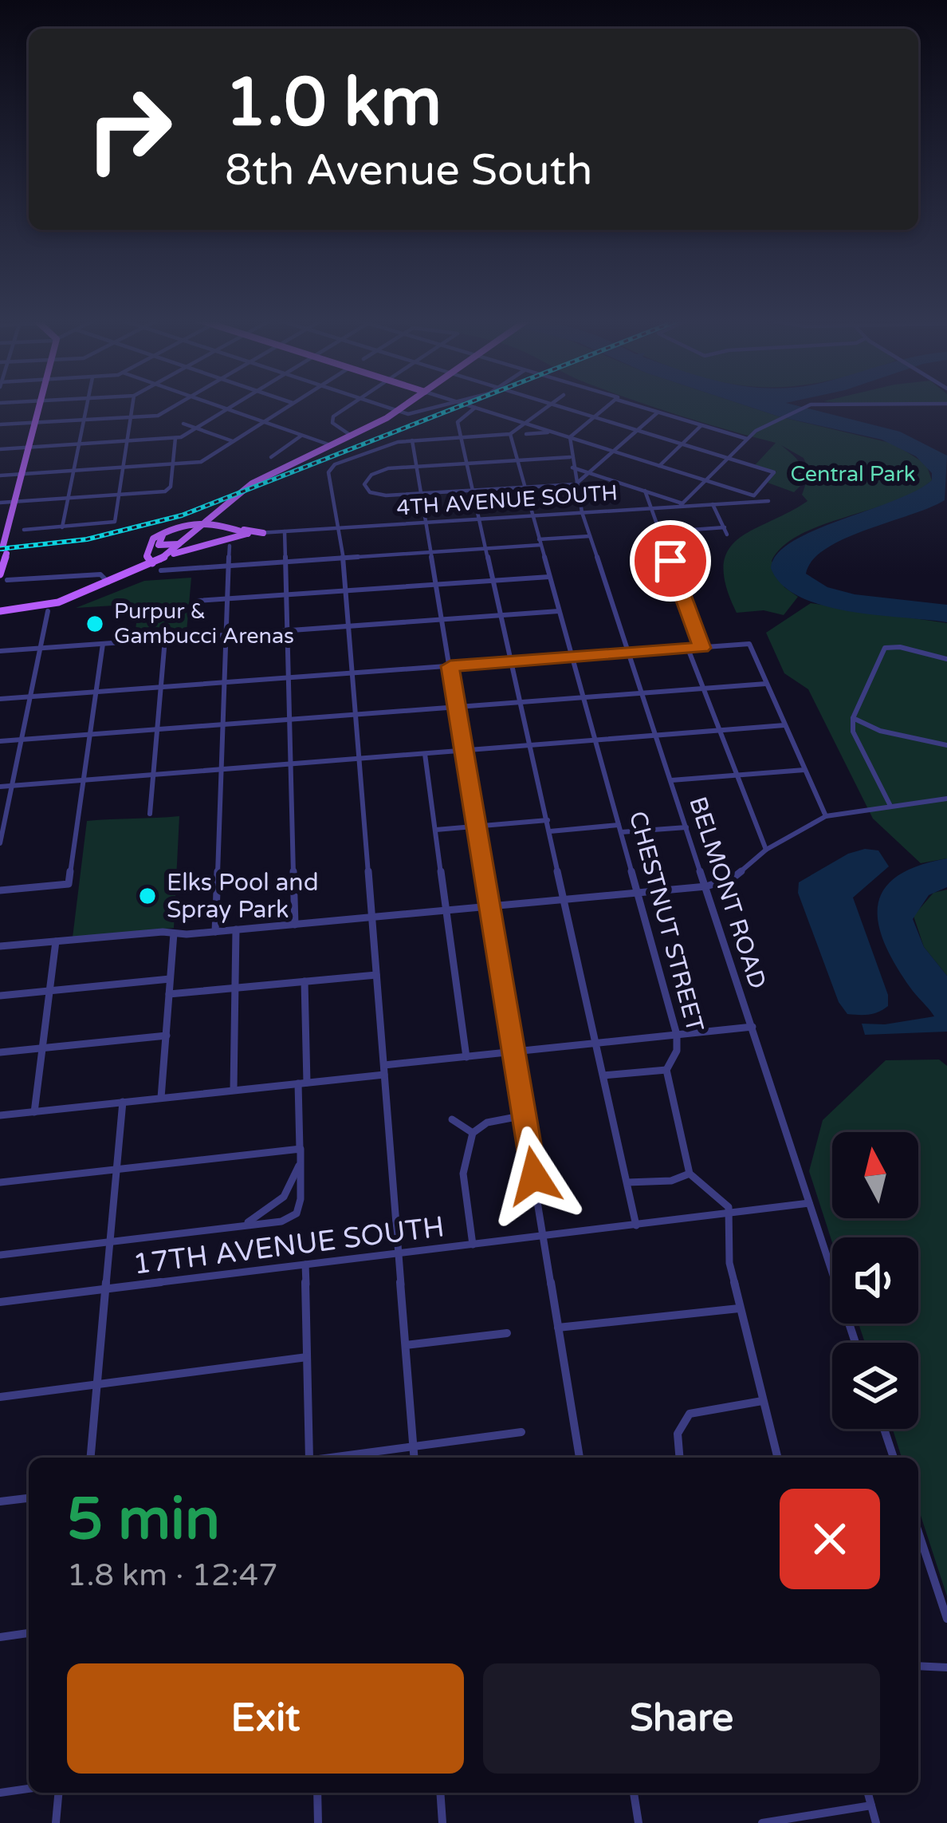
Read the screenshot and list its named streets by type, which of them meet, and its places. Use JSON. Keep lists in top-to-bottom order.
{
  "streets": {
    "street": [
      "4TH AVENUE SOUTH",
      "BELMONT ROAD",
      "CHESTNUT STREET",
      "17TH AVENUE SOUTH"
    ]
  },
  "crossings": [
    ["4TH AVENUE SOUTH", "BELMONT ROAD"],
    ["4TH AVENUE SOUTH", "CHESTNUT STREET"],
    ["BELMONT ROAD", "17TH AVENUE SOUTH"]
  ],
  "parks": ["Central Park"],
  "places": ["Purpur & Gambucci Arenas", "Elks Pool and Spray Park"],
  "north": "top",
  "page": {
    "turn": ["1.0 km", "8th Avenue South"],
    "heading": ["5 min", "1.8 km · 12:47"],
    "buttons": ["Exit", "Share"]
  }
}
